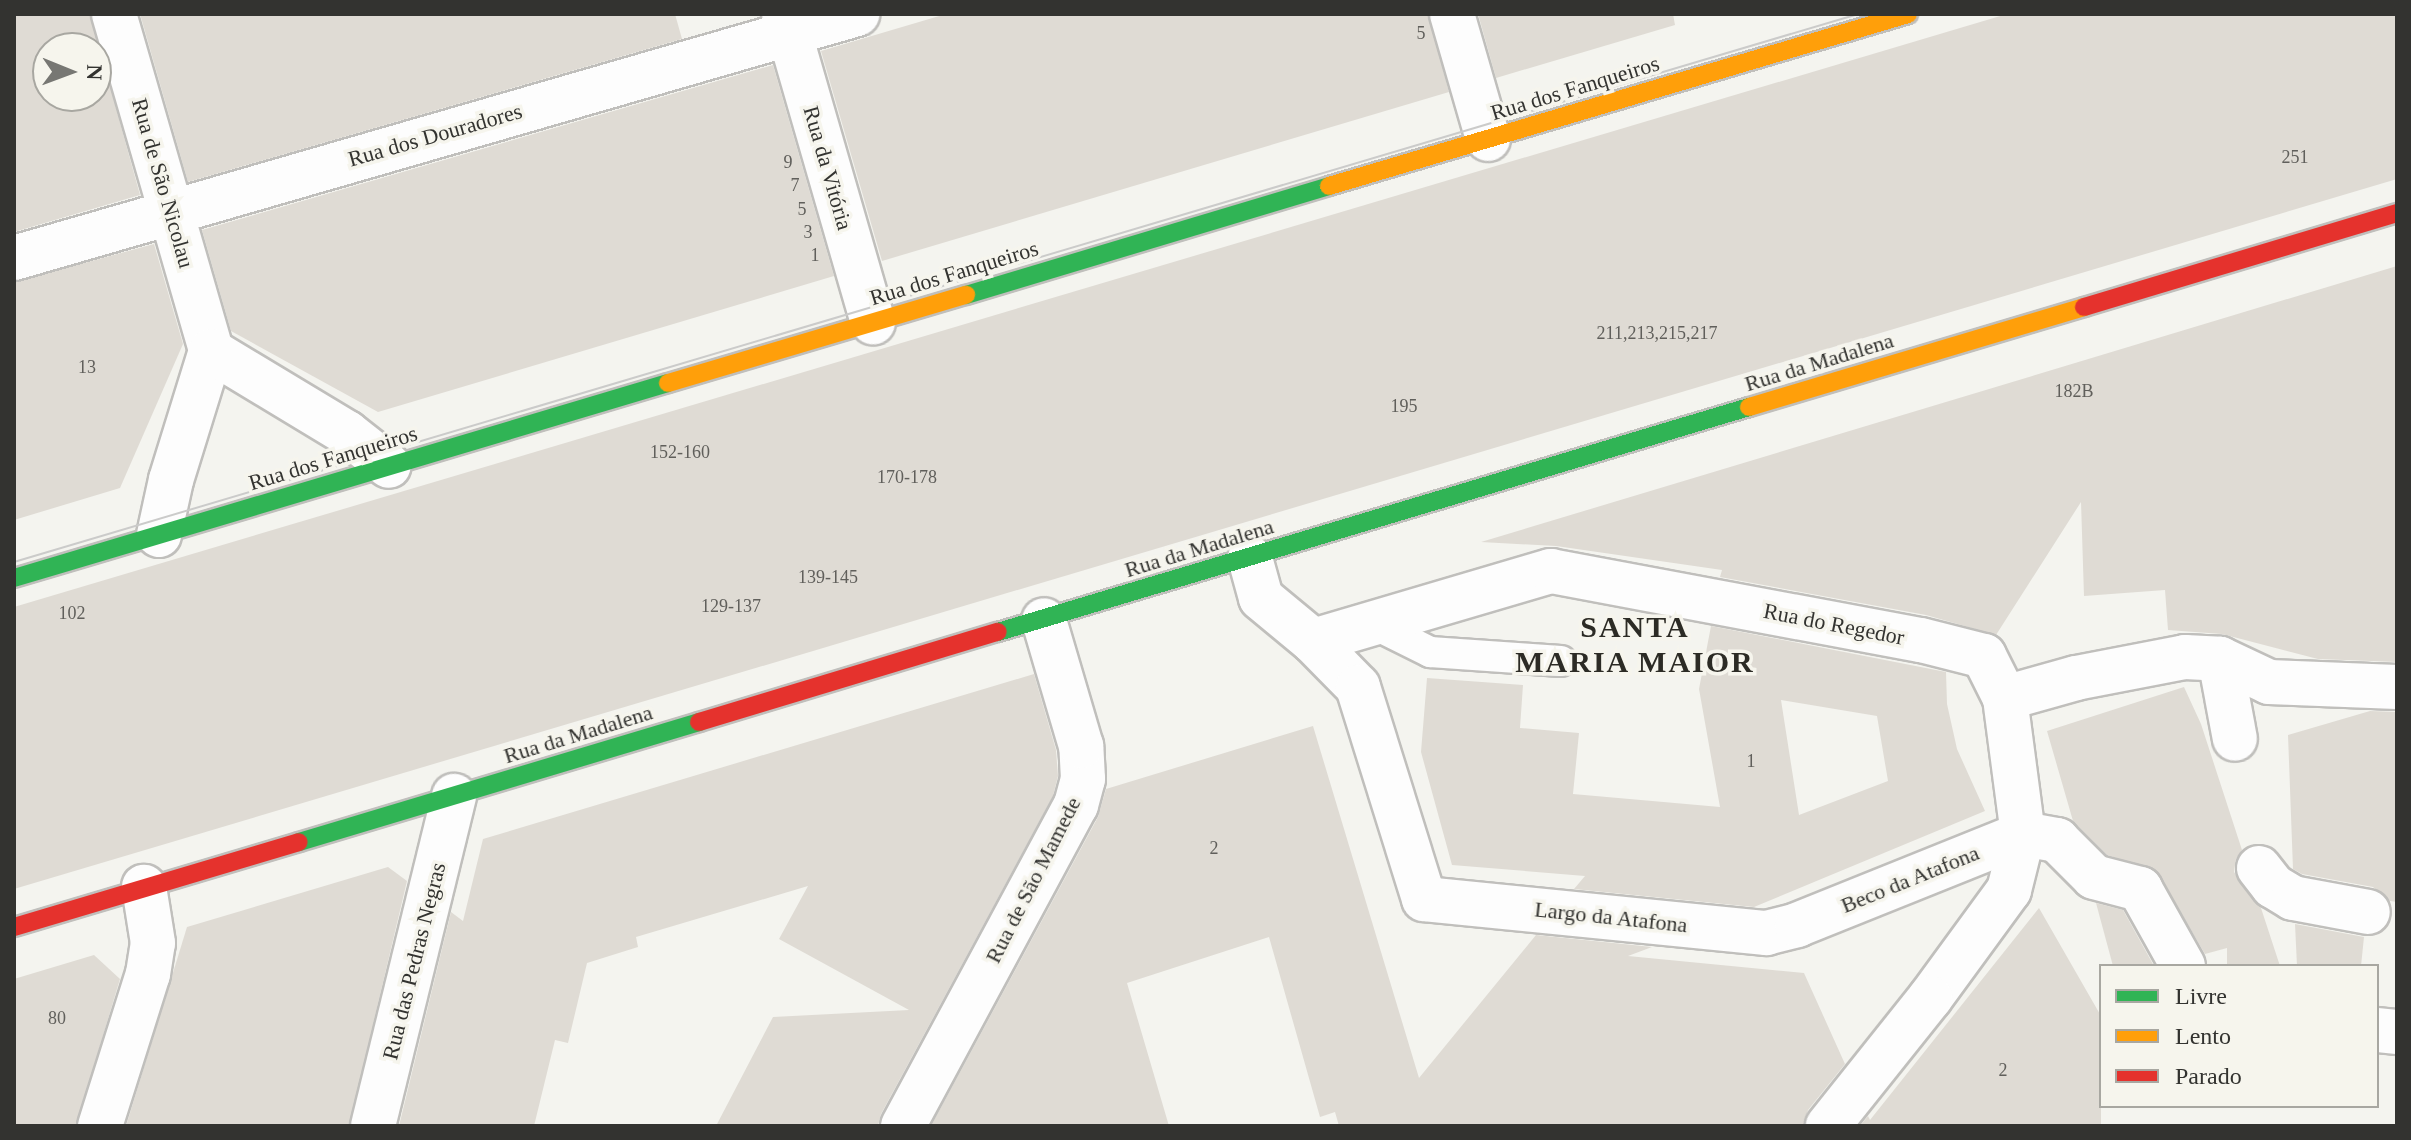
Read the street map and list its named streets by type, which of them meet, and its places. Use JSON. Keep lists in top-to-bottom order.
{
  "streets": {
    "main road": ["Rua dos Fanqueiros", "Rua da Madalena"],
    "street": [
      "Rua dos Douradores",
      "Rua da Vitória",
      "Rua de São Nicolau",
      "Rua do Regedor",
      "Beco da Atafona",
      "Rua de São Mamede",
      "Largo da Atafona",
      "Rua das Pedras Negras"
    ]
  },
  "crossings": [
    ["Rua dos Fanqueiros", "Rua da Vitória"],
    ["Rua dos Douradores", "Rua da Vitória"],
    ["Rua dos Douradores", "Rua de São Nicolau"],
    ["Rua da Madalena", "Rua de São Mamede"],
    ["Rua da Madalena", "Rua das Pedras Negras"],
    ["Rua do Regedor", "Largo da Atafona"],
    ["Beco da Atafona", "Largo da Atafona"]
  ],
  "districts": ["SANTA MARIA MAIOR"],
  "house_numbers": [
    "5",
    "251",
    "9",
    "7",
    "5",
    "3",
    "1",
    "211,213,215,217",
    "13",
    "182B",
    "195",
    "152-160",
    "170-178",
    "139-145",
    "129-137",
    "102",
    "1",
    "2",
    "80",
    "2"
  ],
  "legend": ["Livre", "Lento", "Parado"],
  "north": "right"
}
